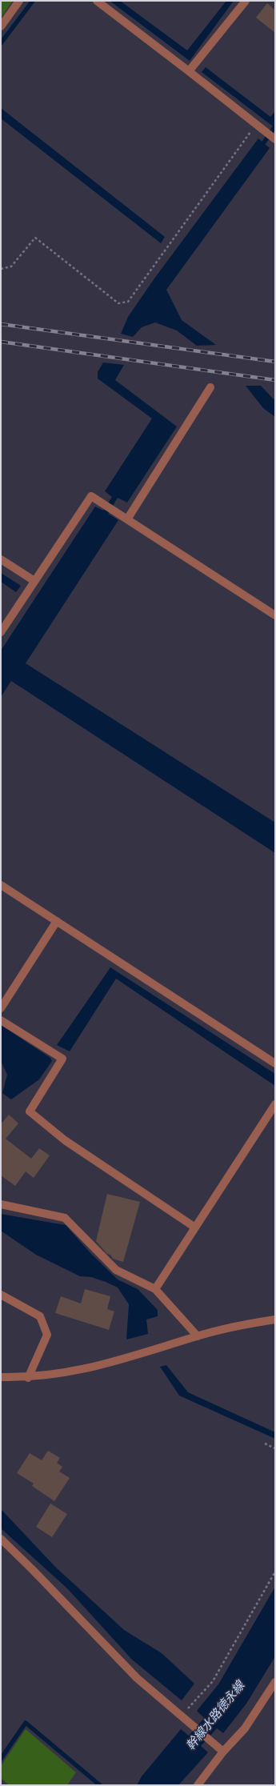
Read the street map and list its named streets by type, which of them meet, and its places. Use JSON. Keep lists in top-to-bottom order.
{
  "water": ["幹線水路徳永線"]
}
